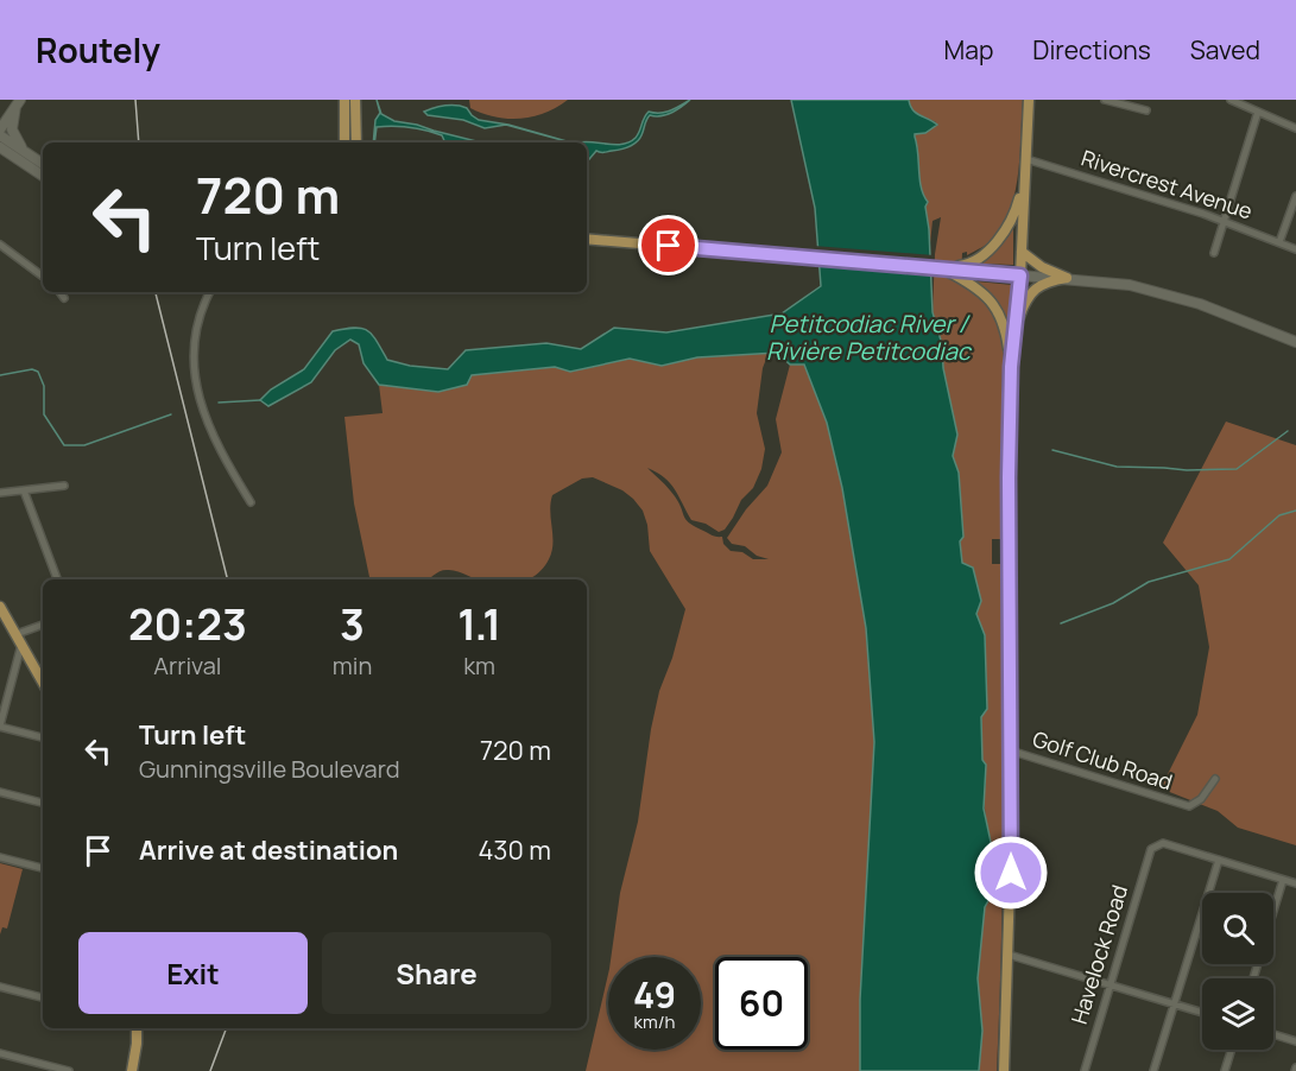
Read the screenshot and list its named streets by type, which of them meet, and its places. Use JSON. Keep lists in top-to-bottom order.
{
  "streets": {
    "street": ["Rivercrest Avenue", "Golf Club Road", "Havelock Road"]
  },
  "water": ["Petitcodiac River / Rivière Petitcodiac"],
  "page": {
    "header": "Routely",
    "nav": ["Map", "Directions", "Saved"],
    "turn": ["720 m", "Turn left"],
    "eta": [
      "20:23",
      "Arrival",
      "3",
      "min",
      "1.1",
      "km"
    ],
    "list": [
      {
        "name": "Turn left",
        "note": "Gunningsville Boulevard",
        "value": "720 m"
      },
      {
        "name": "Arrive at destination",
        "value": "430 m"
      }
    ],
    "buttons": ["Exit", "Share"],
    "speed": "49 km/h",
    "limit": "60"
  }
}
